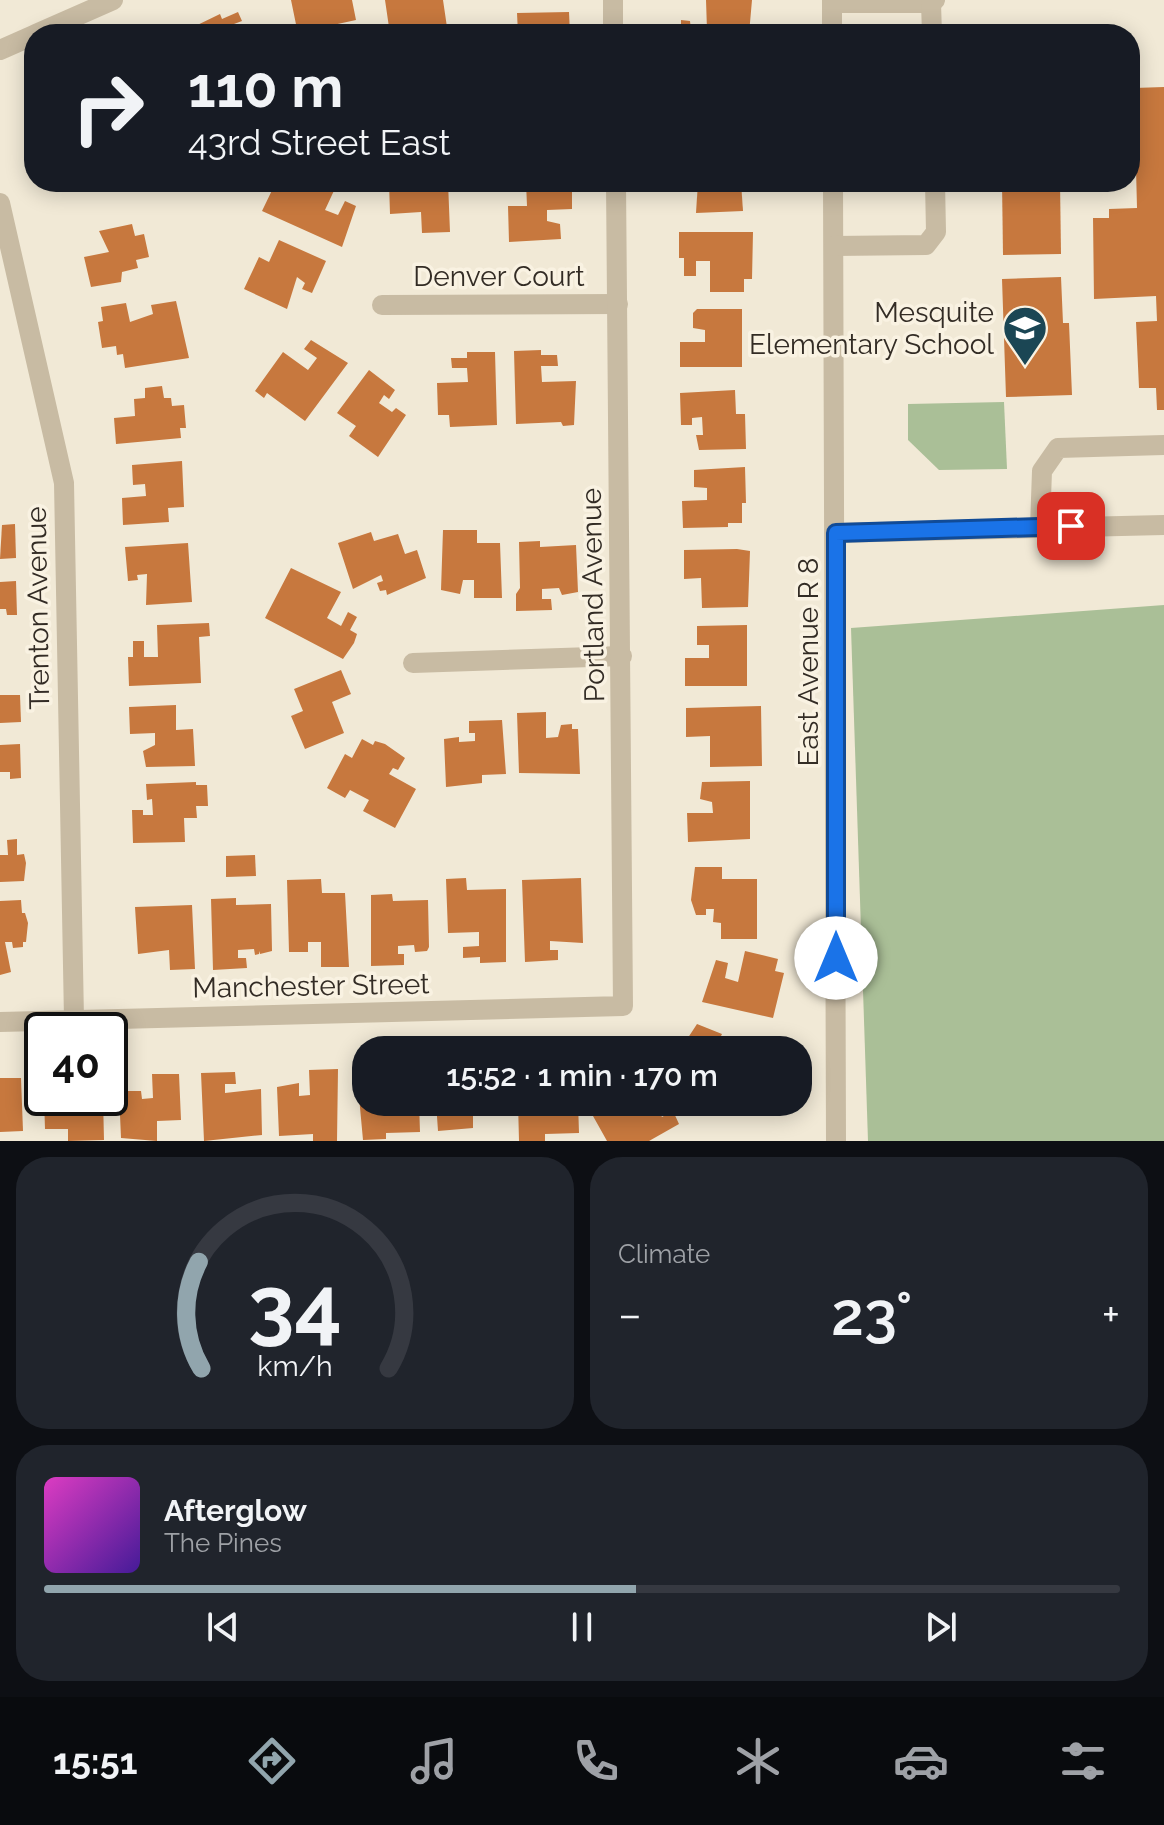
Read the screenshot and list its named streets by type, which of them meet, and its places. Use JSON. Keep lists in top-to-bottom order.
{
  "streets": {
    "street": [
      "Denver Court",
      "Portland Avenue",
      "Trenton Avenue",
      "East Avenue R 8",
      "Manchester Street"
    ]
  },
  "crossings": [
    ["Denver Court", "Portland Avenue"],
    ["Portland Avenue", "Manchester Street"]
  ],
  "places": {
    "school or university": ["Mesquite Elementary School"]
  },
  "page": {
    "turn": ["110 m", "43rd Street East"],
    "limit": "40",
    "trip": "15:52 · 1 min · 170 m",
    "tile": "Climate",
    "heat": ["−", "23°", "+"],
    "song": ["Afterglow", "The Pines"],
    "tabs": "15:51",
    "gauge": ["34", "km/h"]
  }
}
